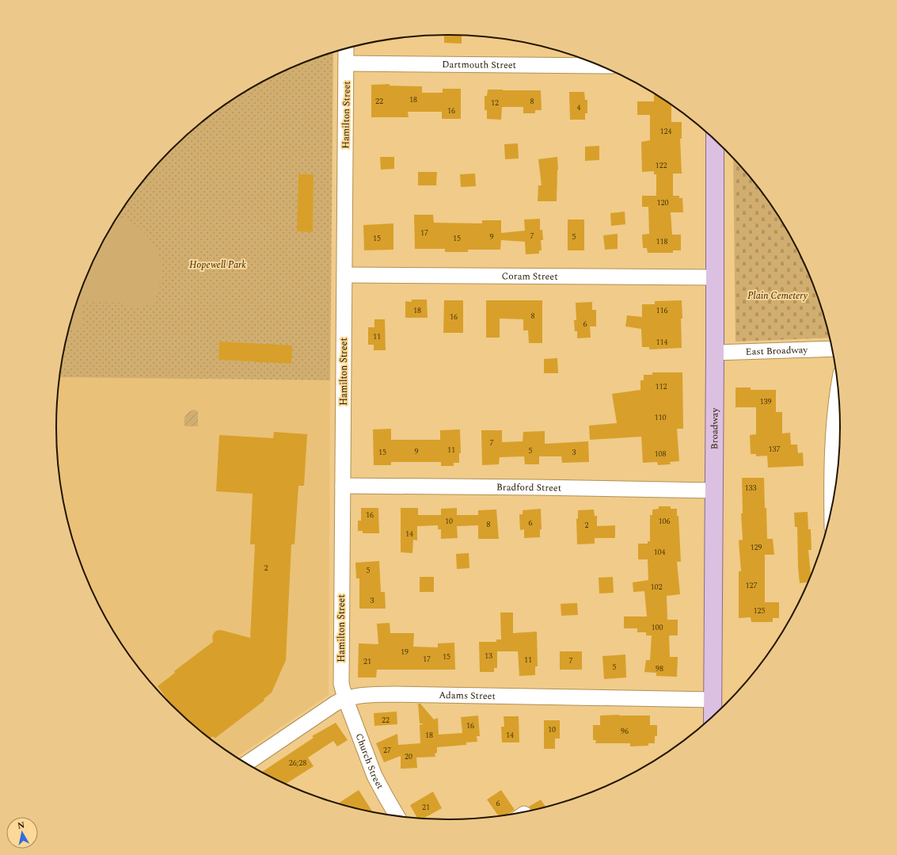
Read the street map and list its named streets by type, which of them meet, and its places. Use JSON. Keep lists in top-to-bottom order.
{
  "streets": {
    "main road": ["Broadway"],
    "street": [
      "Dartmouth Street",
      "Hamilton Street",
      "Coram Street",
      "East Broadway",
      "Bradford Street",
      "Adams Street",
      "Church Street"
    ]
  },
  "crossings": [
    ["Dartmouth Street", "Hamilton Street"],
    ["Hamilton Street", "Coram Street"],
    ["Hamilton Street", "Bradford Street"],
    ["Hamilton Street", "Adams Street"],
    ["Hamilton Street", "Church Street"],
    ["Coram Street", "Broadway"],
    ["East Broadway", "Broadway"],
    ["Broadway", "Bradford Street"],
    ["Broadway", "Adams Street"],
    ["Adams Street", "Church Street"]
  ],
  "parks": ["Hopewell Park", "Plain Cemetery"],
  "house_numbers": [
    "18",
    "22",
    "8",
    "12",
    "4",
    "16",
    "124",
    "122",
    "120",
    "17",
    "7",
    "9",
    "5",
    "15",
    "15",
    "118",
    "18",
    "116",
    "8",
    "16",
    "6",
    "11",
    "114",
    "112",
    "139",
    "110",
    "7",
    "137",
    "11",
    "5",
    "9",
    "15",
    "3",
    "108",
    "133",
    "16",
    "10",
    "106",
    "6",
    "8",
    "2",
    "14",
    "129",
    "104",
    "2",
    "5",
    "127",
    "102",
    "3",
    "125",
    "100",
    "19",
    "13",
    "15",
    "17",
    "11",
    "7",
    "21",
    "5",
    "98",
    "22",
    "16",
    "10",
    "96",
    "18",
    "14",
    "27",
    "20",
    "26;28",
    "6",
    "21"
  ],
  "north": "top"
}
